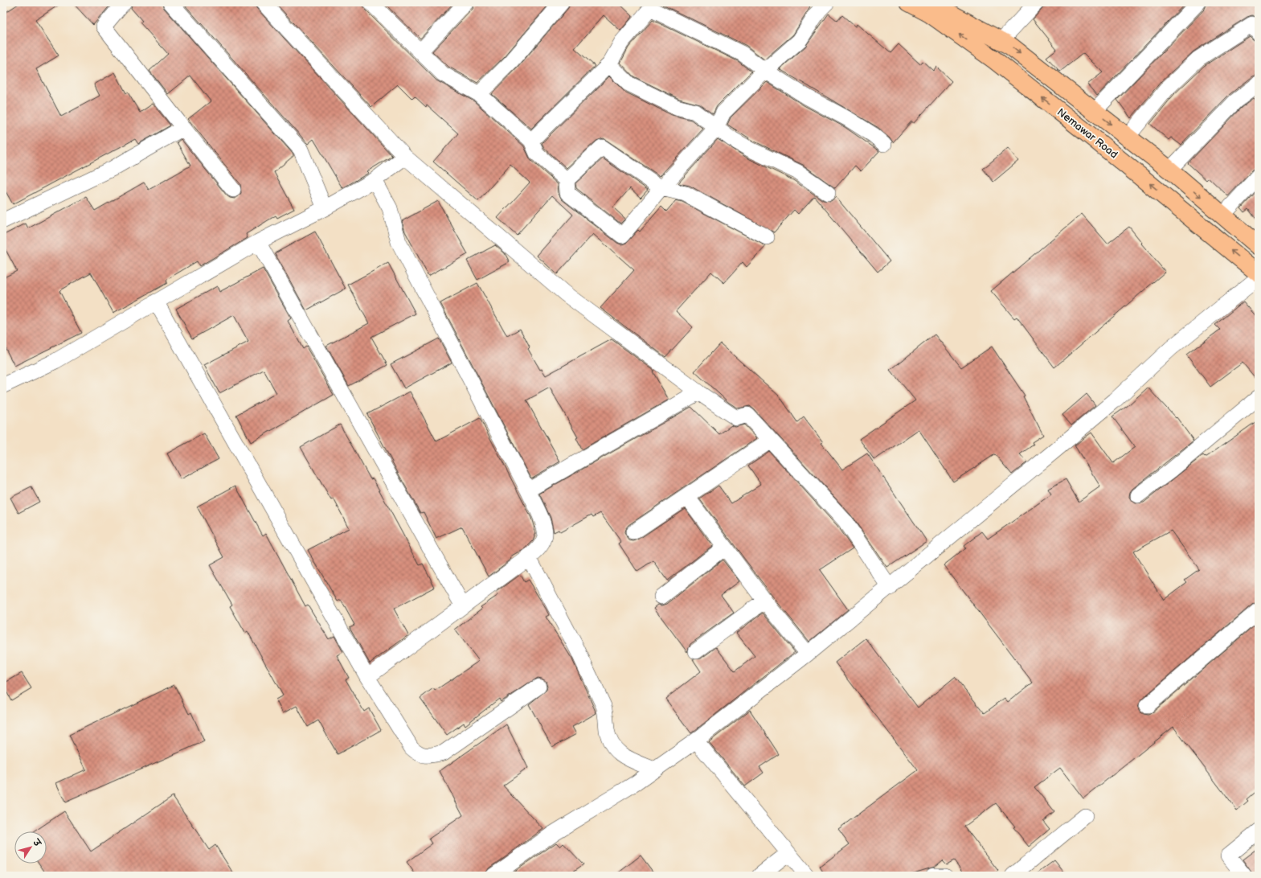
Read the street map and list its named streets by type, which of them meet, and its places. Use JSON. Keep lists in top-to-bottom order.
{
  "streets": {
    "highway": ["Nemawar Road"]
  },
  "north": "top right"
}
